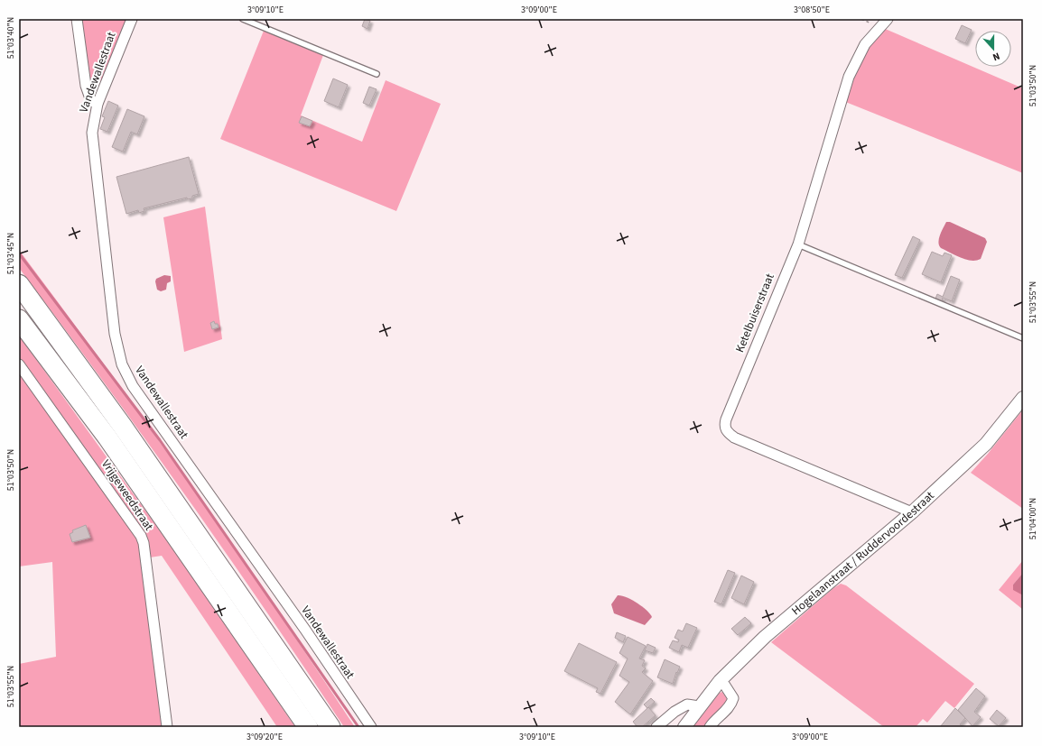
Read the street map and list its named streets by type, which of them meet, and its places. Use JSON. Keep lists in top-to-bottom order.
{
  "streets": {
    "street": [
      "Vandewallestraat",
      "Ketelbuiserstraat",
      "Vrijgeweedstraat",
      "Hogelaanstraat / Ruddervoordestraat"
    ]
  },
  "crossings": [
    ["Ketelbuiserstraat", "Hogelaanstraat / Ruddervoordestraat"]
  ],
  "north": "bottom",
  "coordinates": [
    "3°09'10\"E",
    "3°09'00\"E",
    "3°08'50\"E",
    "51°03'40\"N",
    "51°03'50\"N",
    "51°03'45\"N",
    "51°03'55\"N",
    "51°04'00\"N",
    "3°09'20\"E"
  ]
}
